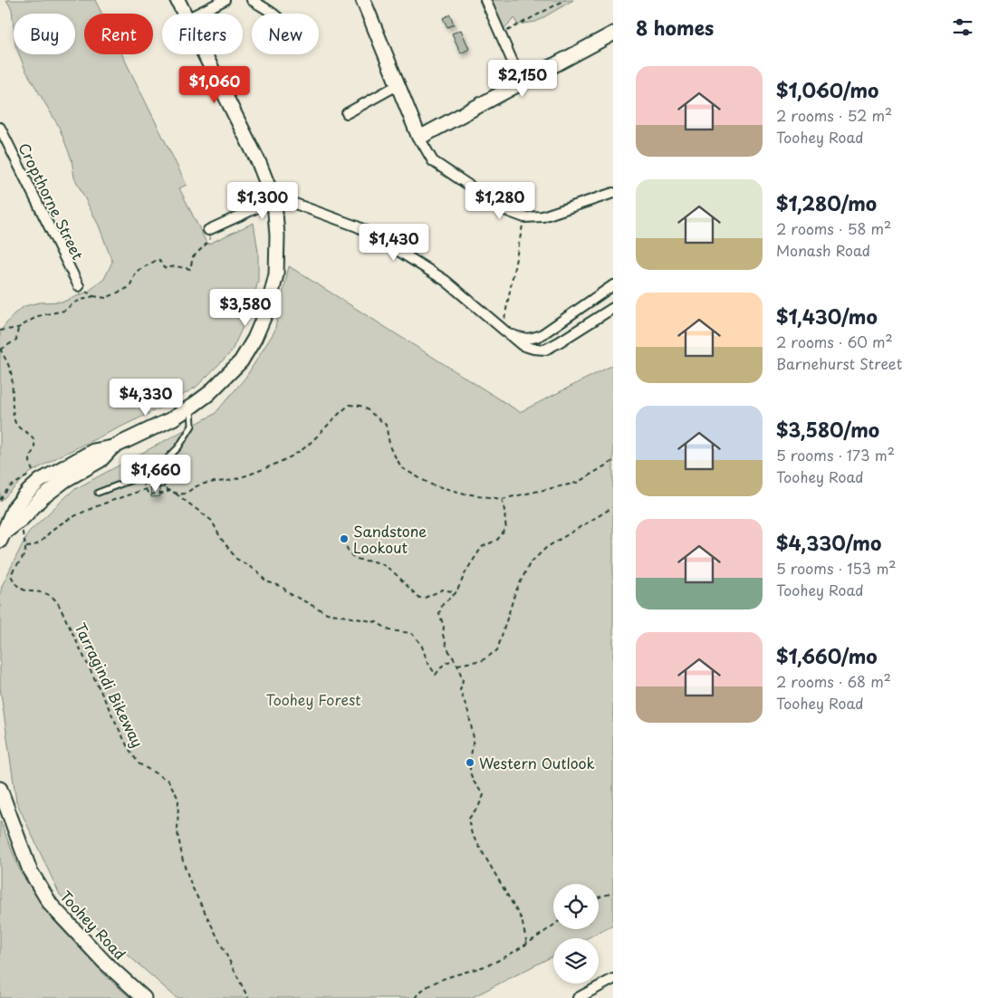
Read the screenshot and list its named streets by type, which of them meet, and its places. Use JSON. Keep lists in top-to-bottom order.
{
  "streets": {
    "main road": ["Toohey Road"],
    "street": ["Cropthorne Street"],
    "path": ["Tarragindi Bikeway"]
  },
  "parks": ["Toohey Forest"],
  "places": ["Sandstone Lookout", "Western Outlook"],
  "page": {
    "heading": "8 homes",
    "chip": [
      "Buy",
      "Rent",
      "Filters",
      "New"
    ],
    "list": [
      {
        "name": "$1,060/mo",
        "note": "2 rooms · 52 m² · Toohey Road"
      },
      {
        "name": "$1,280/mo",
        "note": "2 rooms · 58 m² · Monash Road"
      },
      {
        "name": "$1,430/mo",
        "note": "2 rooms · 60 m² · Barnehurst Street"
      },
      {
        "name": "$3,580/mo",
        "note": "5 rooms · 173 m² · Toohey Road"
      },
      {
        "name": "$4,330/mo",
        "note": "5 rooms · 153 m² · Toohey Road"
      },
      {
        "name": "$1,660/mo",
        "note": "2 rooms · 68 m² · Toohey Road"
      }
    ],
    "price": [
      "$2,150",
      "$1,060",
      "$1,300",
      "$1,280",
      "$1,430",
      "$3,580",
      "$4,330",
      "$1,660"
    ]
  }
}
